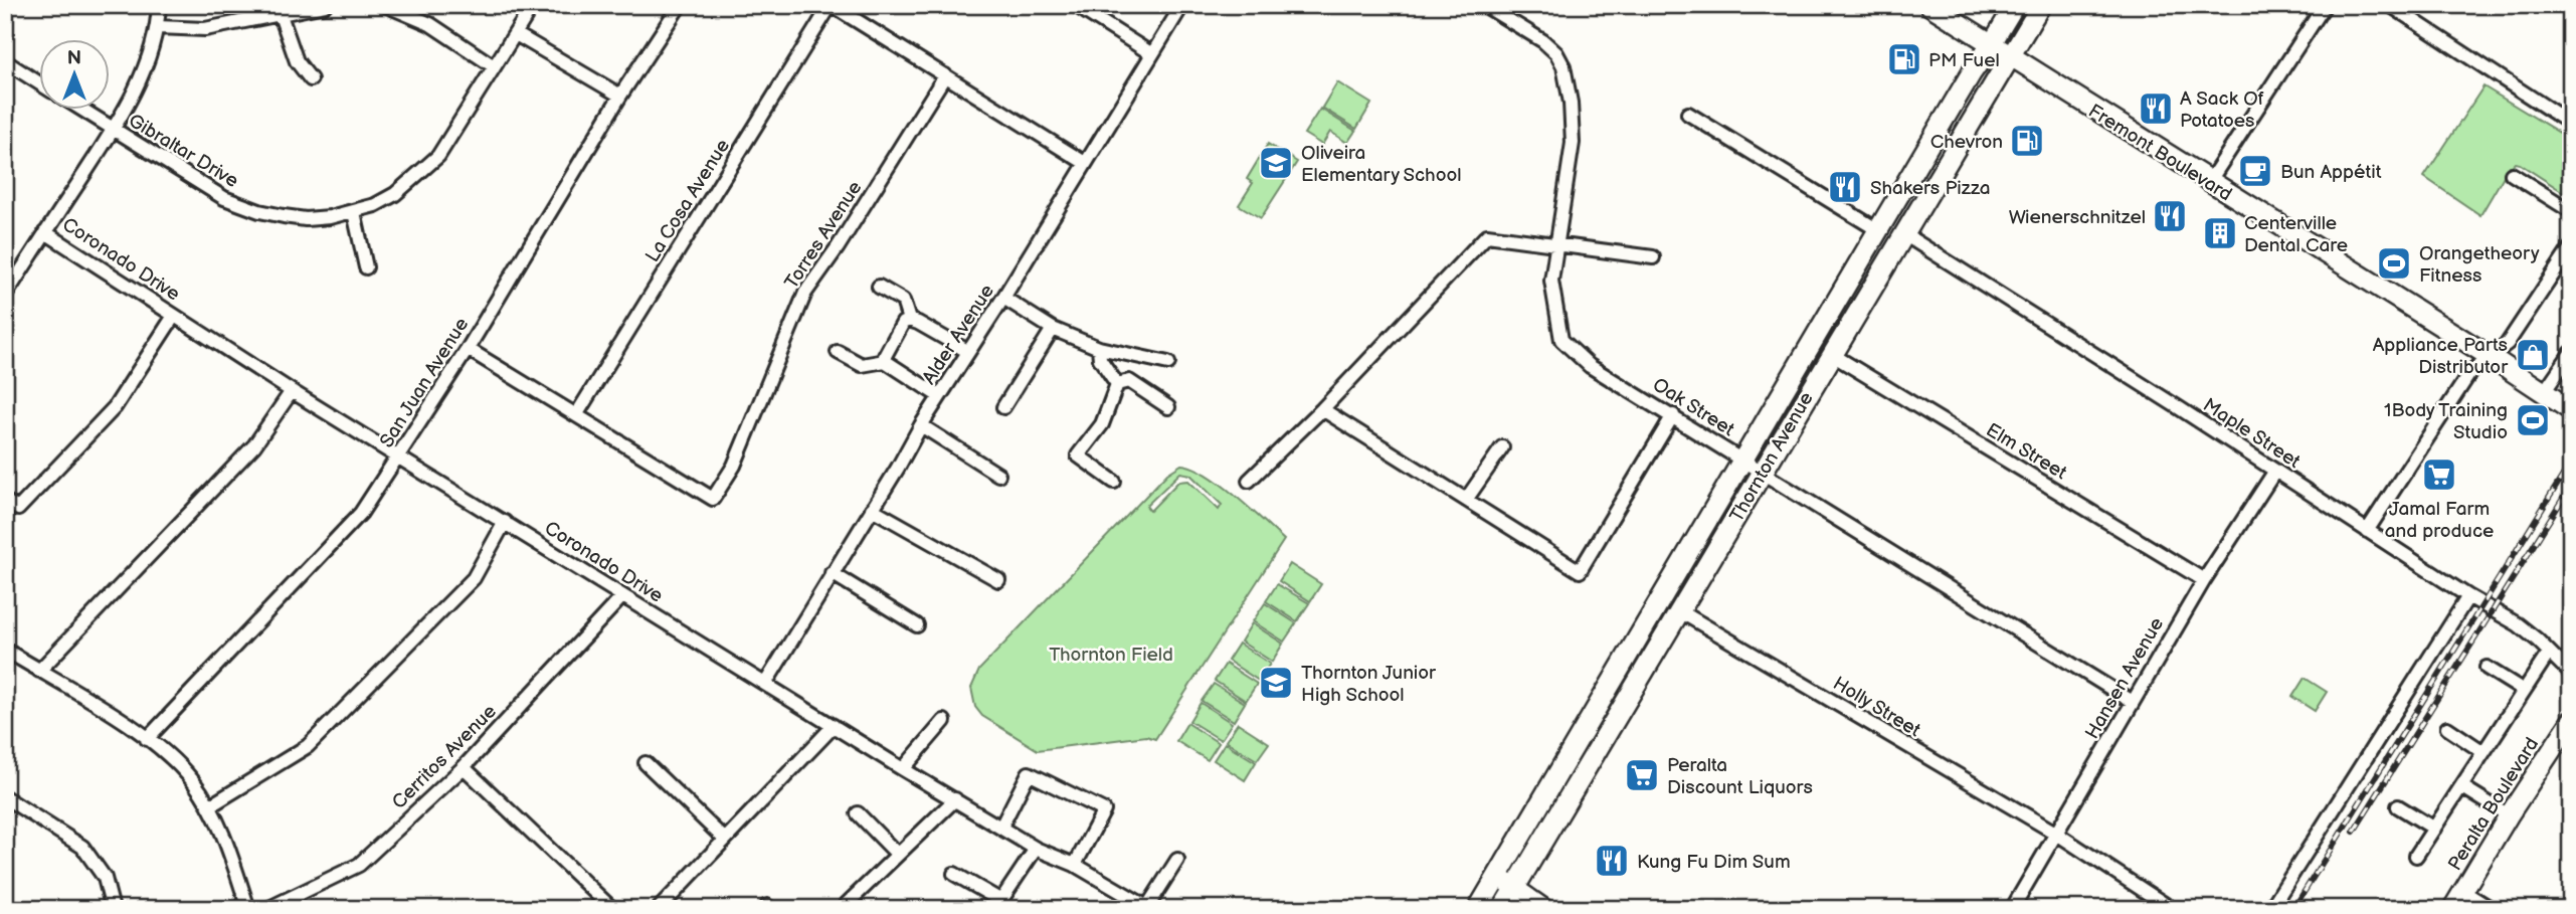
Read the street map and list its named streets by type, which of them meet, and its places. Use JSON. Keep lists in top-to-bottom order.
{
  "streets": {
    "main road": ["Fremont Boulevard", "Thornton Avenue", "Peralta Boulevard"],
    "street": [
      "Gibraltar Drive",
      "La Cosa Avenue",
      "Torres Avenue",
      "Coronado Drive",
      "Alder Avenue",
      "San Juan Avenue",
      "Oak Street",
      "Maple Street",
      "Elm Street",
      "Hansen Avenue",
      "Holly Street",
      "Cerritos Avenue"
    ]
  },
  "crossings": [
    ["Fremont Boulevard", "Thornton Avenue"],
    ["La Cosa Avenue", "Torres Avenue"],
    ["Coronado Drive", "Alder Avenue"],
    ["Coronado Drive", "San Juan Avenue"],
    ["Coronado Drive", "Cerritos Avenue"],
    ["Oak Street", "Thornton Avenue"],
    ["Oak Street", "Hansen Avenue"],
    ["Maple Street", "Thornton Avenue"],
    ["Maple Street", "Hansen Avenue"],
    ["Elm Street", "Thornton Avenue"],
    ["Elm Street", "Hansen Avenue"],
    ["Thornton Avenue", "Holly Street"],
    ["Hansen Avenue", "Holly Street"]
  ],
  "parks": ["Thornton Field"],
  "places": {
    "fuel station": ["PM Fuel", "Chevron"],
    "restaurant": [
      "A Sack Of Potatoes",
      "Shakers Pizza",
      "Wienerschnitzel",
      "Kung Fu Dim Sum"
    ],
    "school or university": ["Oliveira Elementary School", "Thornton Junior High School"],
    "cafe": ["Bun Appétit"],
    "building": ["Centerville Dental Care"],
    "sports": ["Orangetheory Fitness", "1Body Training Studio"],
    "shop": ["Appliance Parts Distributor"],
    "supermarket": ["Jamal Farm and produce", "Peralta Discount Liquors"]
  },
  "north": "top"
}
